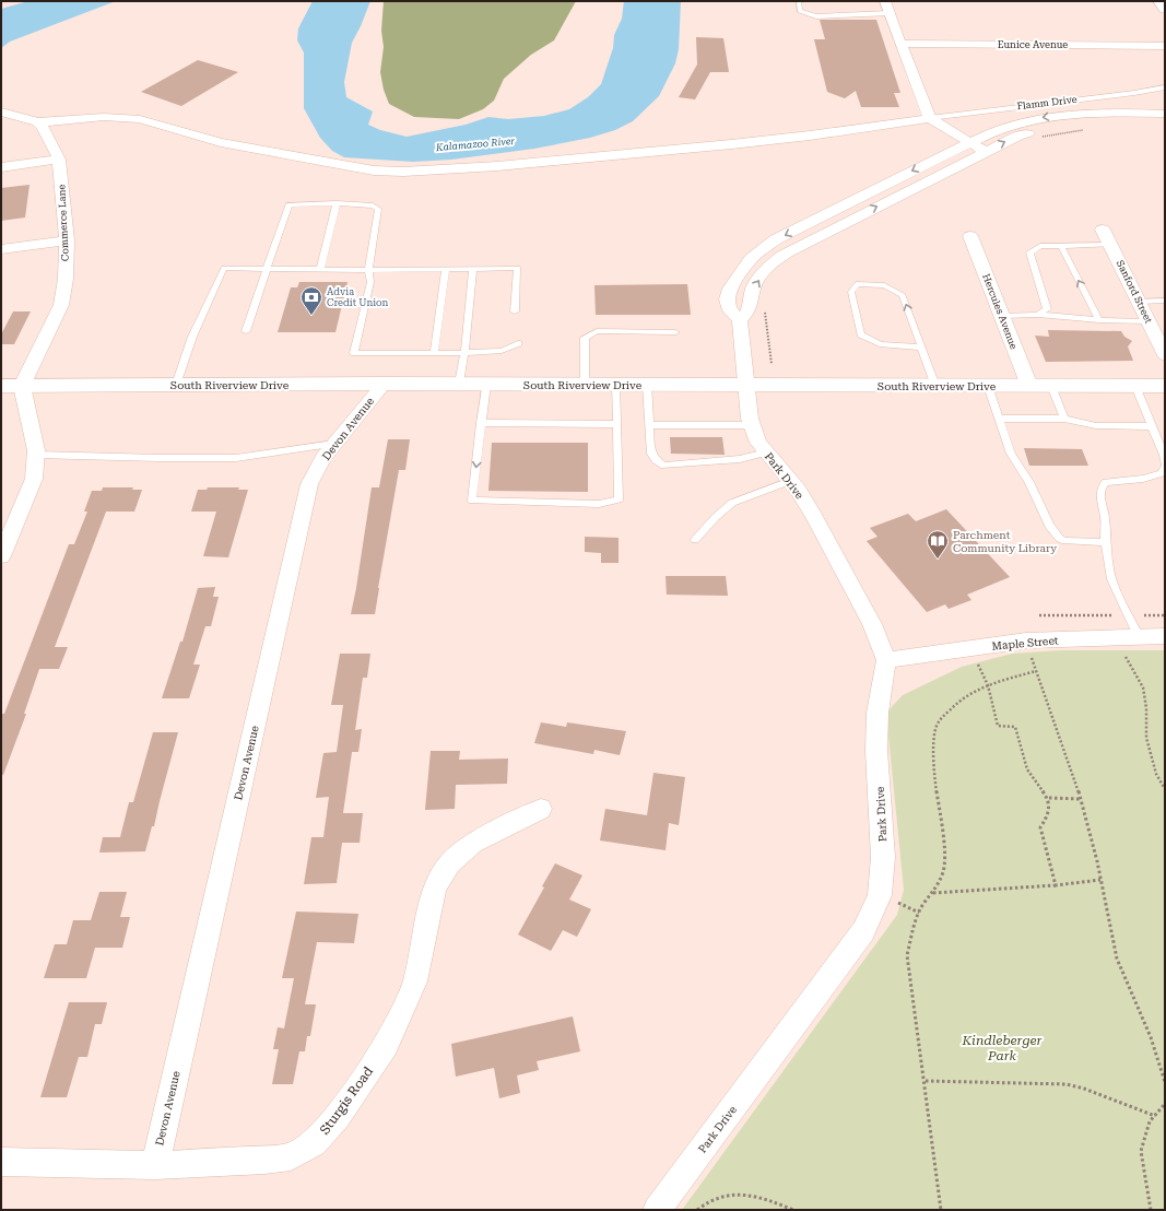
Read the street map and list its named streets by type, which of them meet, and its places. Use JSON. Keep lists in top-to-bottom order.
{
  "streets": {
    "street": [
      "Eunice Avenue",
      "Commerce Lane",
      "Sanford Street",
      "Hercules Avenue",
      "South Riverview Drive",
      "Devon Avenue",
      "Park Drive",
      "Maple Street",
      "Sturgis Road"
    ],
    "lane": ["Flamm Drive"]
  },
  "crossings": [
    ["Commerce Lane", "South Riverview Drive"],
    ["Hercules Avenue", "South Riverview Drive"],
    ["South Riverview Drive", "Devon Avenue"],
    ["South Riverview Drive", "Park Drive"],
    ["Devon Avenue", "Sturgis Road"],
    ["Park Drive", "Maple Street"]
  ],
  "water": ["Kalamazoo River"],
  "parks": ["Kindleberger Park"],
  "places": {
    "bank": ["Advia Credit Union"],
    "library": ["Parchment Community Library"]
  }
}
